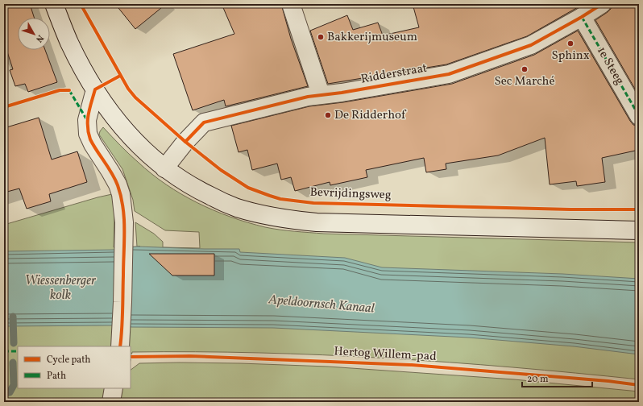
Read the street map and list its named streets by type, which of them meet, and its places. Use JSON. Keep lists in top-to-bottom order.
{
  "streets": {
    "street": ["1e Steeg", "Ridderstraat"],
    "cycle path": ["Bevrijdingsweg", "Hertog Willem-pad"]
  },
  "crossings": [
    ["1e Steeg", "Ridderstraat"]
  ],
  "water": ["Wiessenberger kolk", "Apeldoornsch Kanaal"],
  "places": [
    "Bakkerijmuseum",
    "Sphinx",
    "Sec Marché",
    "De Ridderhof"
  ],
  "legend": ["Cycle path", "Path"],
  "scale_bar": "20 m",
  "north": "bottom right"
}
